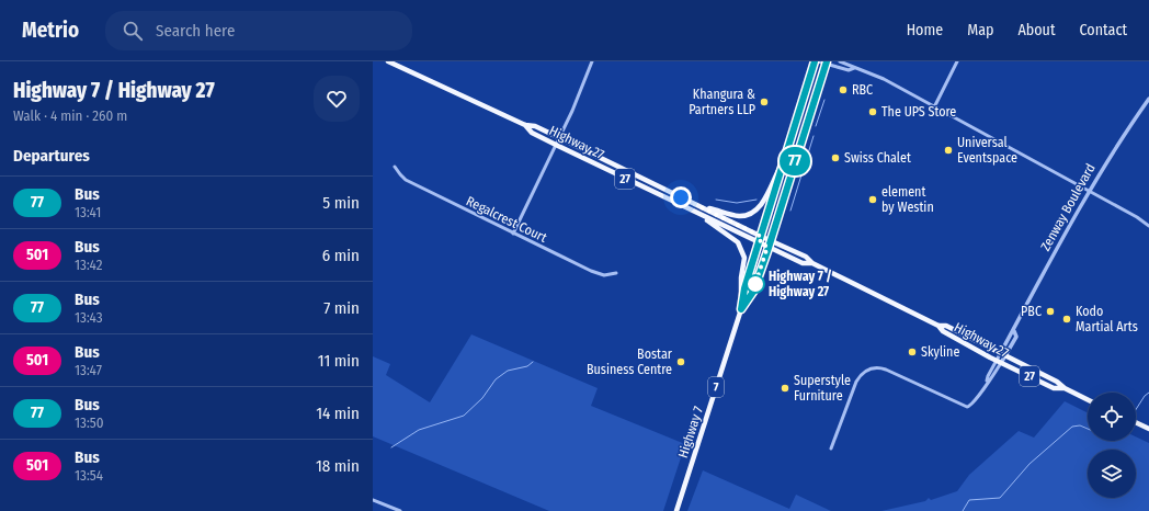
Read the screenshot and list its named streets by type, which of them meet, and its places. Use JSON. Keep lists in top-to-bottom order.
{
  "streets": {
    "main road": [
      "Highway 27",
      "27",
      "7",
      "Highway 7"
    ],
    "street": ["Zenway Boulevard", "Regalcrest Court"]
  },
  "crossings": [
    ["Highway 27", "Zenway Boulevard"],
    ["Highway 27", "Highway 7"]
  ],
  "places": [
    "RBC",
    "Khangura & Partners LLP",
    "The UPS Store",
    "Universal Eventspace",
    "Swiss Chalet",
    "element by Westin",
    "Highway 7 / Highway 27",
    "PBC",
    "Kodo Martial Arts",
    "Skyline",
    "Bostar Business Centre",
    "Superstyle Furniture"
  ],
  "lines": ["bus line 77"],
  "page": {
    "header": "Metrio",
    "search": "Search here",
    "nav": [
      "Home",
      "Map",
      "About",
      "Contact"
    ],
    "heading": [
      ["Highway 7 / Highway 27", "Walk · 4 min · 260 m"],
      "Departures"
    ],
    "on_map": "77",
    "list": [
      {
        "mark": "77",
        "name": "Bus",
        "note": "13:41",
        "value": "5 min"
      },
      {
        "mark": "501",
        "name": "Bus",
        "note": "13:42",
        "value": "6 min"
      },
      {
        "mark": "77",
        "name": "Bus",
        "note": "13:43",
        "value": "7 min"
      },
      {
        "mark": "501",
        "name": "Bus",
        "note": "13:47",
        "value": "11 min"
      },
      {
        "mark": "77",
        "name": "Bus",
        "note": "13:50",
        "value": "14 min"
      },
      {
        "mark": "501",
        "name": "Bus",
        "note": "13:54",
        "value": "18 min"
      }
    ]
  }
}
